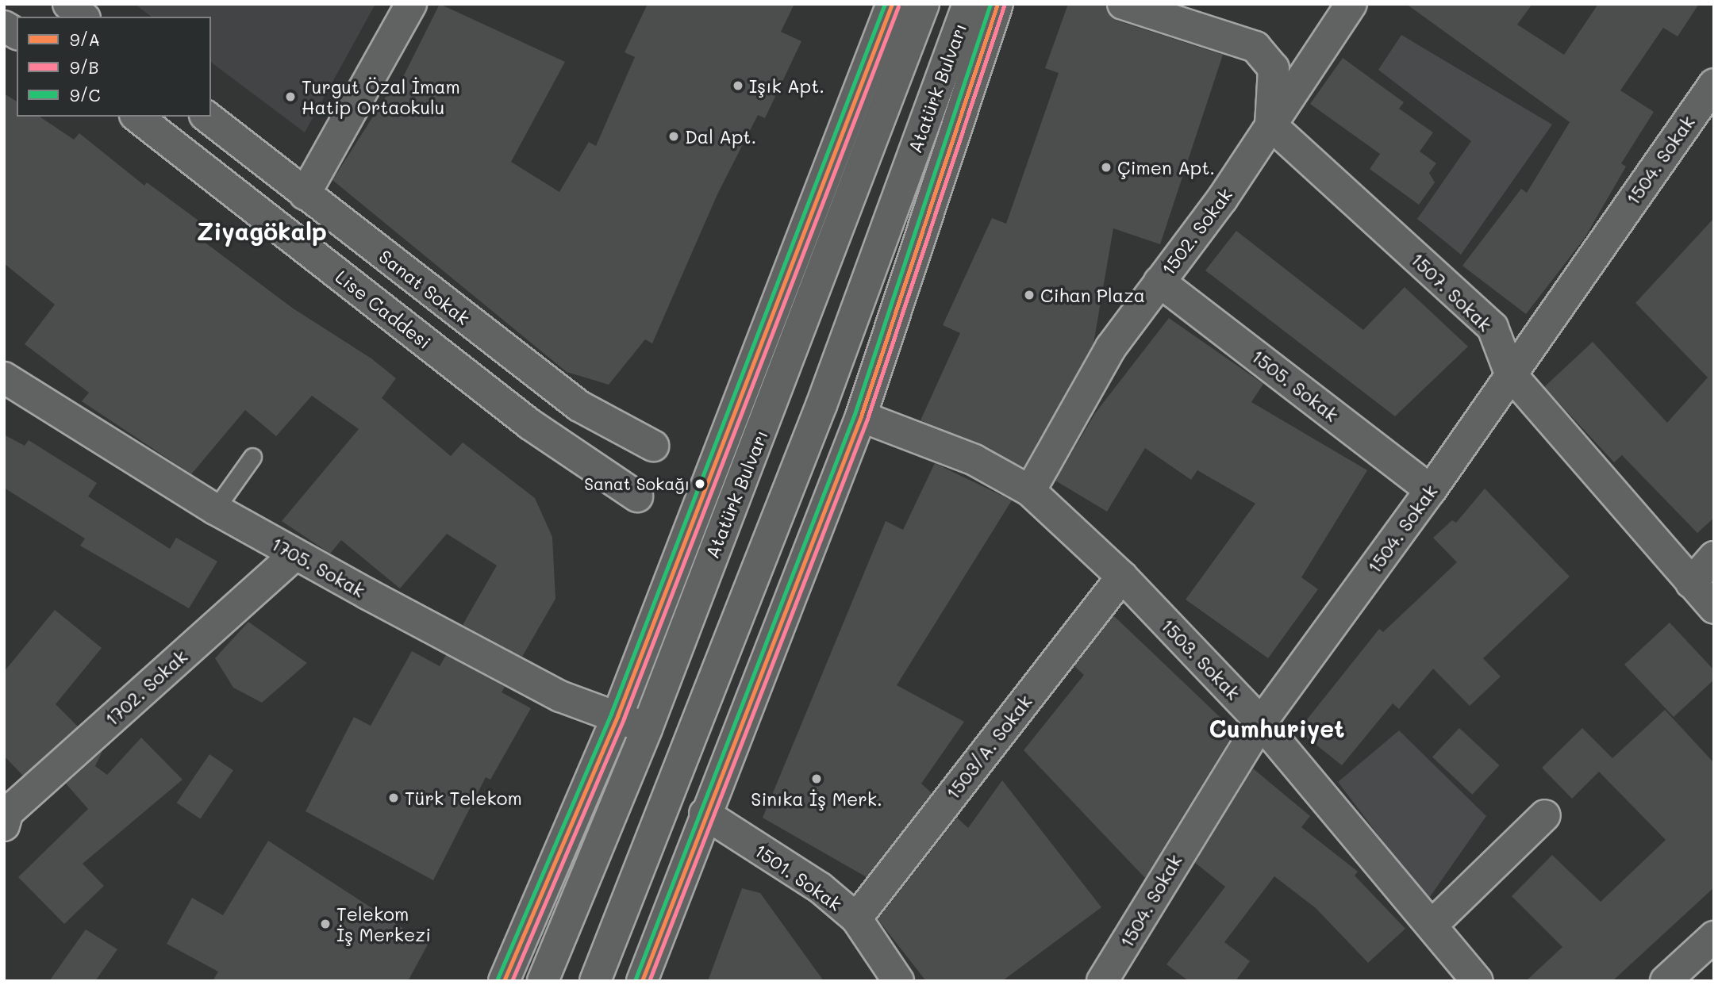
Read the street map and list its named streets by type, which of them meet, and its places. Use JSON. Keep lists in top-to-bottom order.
{
  "streets": {
    "street": [
      "Atatürk Bulvarı",
      "1504. Sokak",
      "1502. Sokak",
      "Sanat Sokak",
      "1507. Sokak",
      "Lise Caddesi",
      "1505. Sokak",
      "1705. Sokak",
      "1503. Sokak",
      "1702. Sokak",
      "1503/A. Sokak",
      "1501. Sokak"
    ]
  },
  "crossings": [
    ["Atatürk Bulvarı", "1705. Sokak"],
    ["1504. Sokak", "1507. Sokak"],
    ["1504. Sokak", "1505. Sokak"],
    ["1504. Sokak", "1503. Sokak"],
    ["1502. Sokak", "1507. Sokak"],
    ["1502. Sokak", "1505. Sokak"],
    ["1502. Sokak", "1503. Sokak"],
    ["1705. Sokak", "1702. Sokak"],
    ["1503. Sokak", "1503/A. Sokak"],
    ["1503/A. Sokak", "1501. Sokak"]
  ],
  "districts": ["Ziyagökalp", "Cumhuriyet"],
  "places": [
    "Işık Apt.",
    "Turgut Özal İmam Hatip Ortaokulu",
    "Dal Apt.",
    "Çimen Apt.",
    "Cihan Plaza",
    "Sanat Sokağı",
    "Sinıka İş Merk.",
    "Türk Telekom",
    "Telekom İş Merkezi"
  ],
  "lines": ["transit line 9/A", "transit line 9/C", "transit line 9/B"],
  "legend": ["9/A", "9/B", "9/C"]
}
